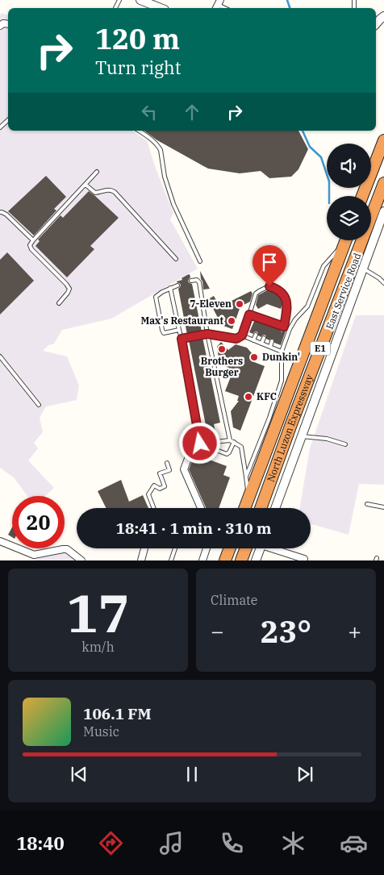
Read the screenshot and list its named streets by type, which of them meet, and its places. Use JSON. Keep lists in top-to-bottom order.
{
  "streets": {
    "highway": ["E1", "North Luzon Expressway"],
    "street": ["East Service Road"]
  },
  "places": [
    "7-Eleven",
    "Max's Restaurant",
    "Brothers Burger",
    "Dunkin'",
    "KFC"
  ],
  "page": {
    "turn": ["120 m", "Turn right"],
    "limit": "20",
    "trip": "18:41 · 1 min · 310 m",
    "tile": [
      ["17", "km/h"],
      "Climate"
    ],
    "heat": ["−", "23°", "+"],
    "song": ["106.1 FM", "Music"],
    "tabs": "18:40"
  }
}
